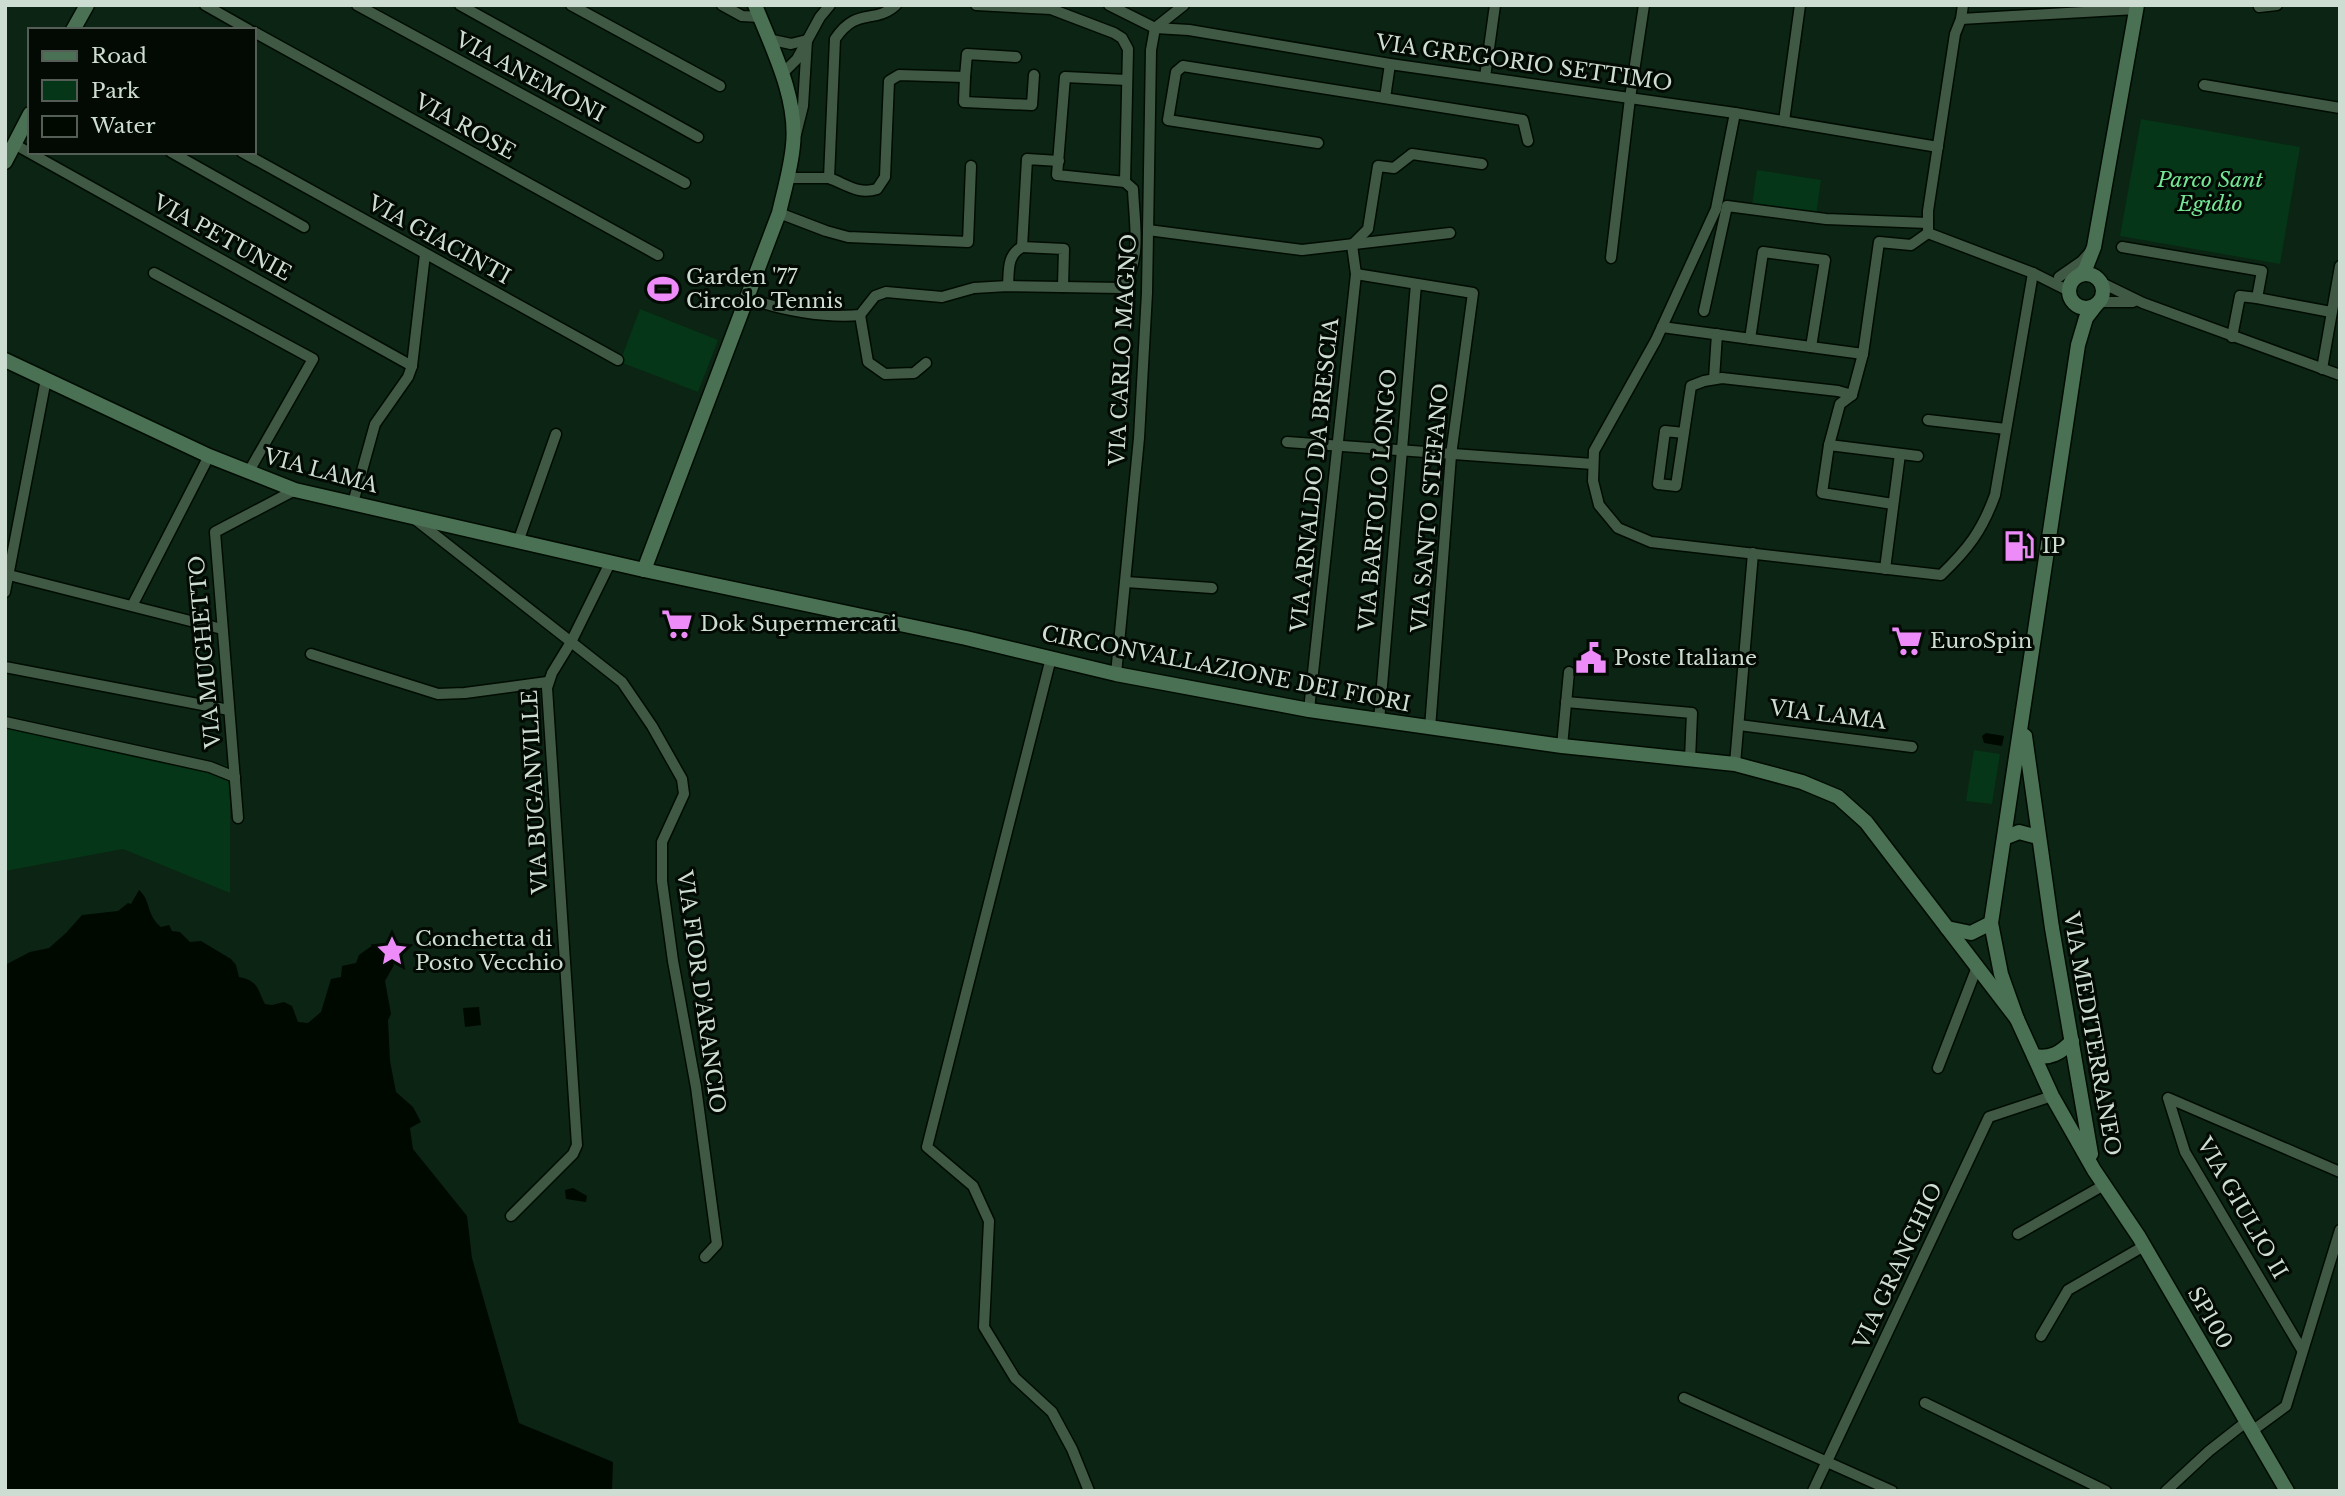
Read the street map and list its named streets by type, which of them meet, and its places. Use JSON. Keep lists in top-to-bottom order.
{
  "streets": {
    "street": [
      "VIA GREGORIO SETTIMO",
      "VIA ANEMONI",
      "VIA ROSE",
      "VIA PETUNIE",
      "VIA GIACINTI",
      "VIA CARLO MAGNO",
      "VIA LAMA",
      "VIA ARNALDO DA BRESCIA",
      "VIA BARTOLO LONGO",
      "VIA SANTO STEFANO",
      "VIA MUGHETTO",
      "CIRCONVALLAZIONE DEI FIORI",
      "VIA BUGANVILLE",
      "VIA FIOR D'ARANCIO",
      "VIA MEDITERRANEO",
      "VIA GIULIO II",
      "VIA GRANCHIO",
      "SP100"
    ]
  },
  "crossings": [
    ["VIA GREGORIO SETTIMO", "VIA CARLO MAGNO"],
    ["VIA CARLO MAGNO", "CIRCONVALLAZIONE DEI FIORI"],
    ["VIA LAMA", "VIA MUGHETTO"],
    ["VIA LAMA", "CIRCONVALLAZIONE DEI FIORI"],
    ["VIA LAMA", "VIA BUGANVILLE"],
    ["VIA LAMA", "VIA FIOR D'ARANCIO"],
    ["VIA ARNALDO DA BRESCIA", "CIRCONVALLAZIONE DEI FIORI"],
    ["VIA BARTOLO LONGO", "VIA SANTO STEFANO"],
    ["VIA BARTOLO LONGO", "CIRCONVALLAZIONE DEI FIORI"],
    ["VIA SANTO STEFANO", "CIRCONVALLAZIONE DEI FIORI"],
    ["CIRCONVALLAZIONE DEI FIORI", "VIA MEDITERRANEO"],
    ["VIA BUGANVILLE", "VIA FIOR D'ARANCIO"],
    ["VIA MEDITERRANEO", "VIA GRANCHIO"],
    ["VIA MEDITERRANEO", "SP100"]
  ],
  "parks": ["Parco Sant Egidio"],
  "places": {
    "sports": ["Garden '77 Circolo Tennis"],
    "fuel station": ["IP"],
    "supermarket": ["Dok Supermercati", "EuroSpin"],
    "public building": ["Poste Italiane"],
    "place": ["Conchetta di Posto Vecchio"]
  },
  "legend": ["Road", "Park", "Water"]
}
